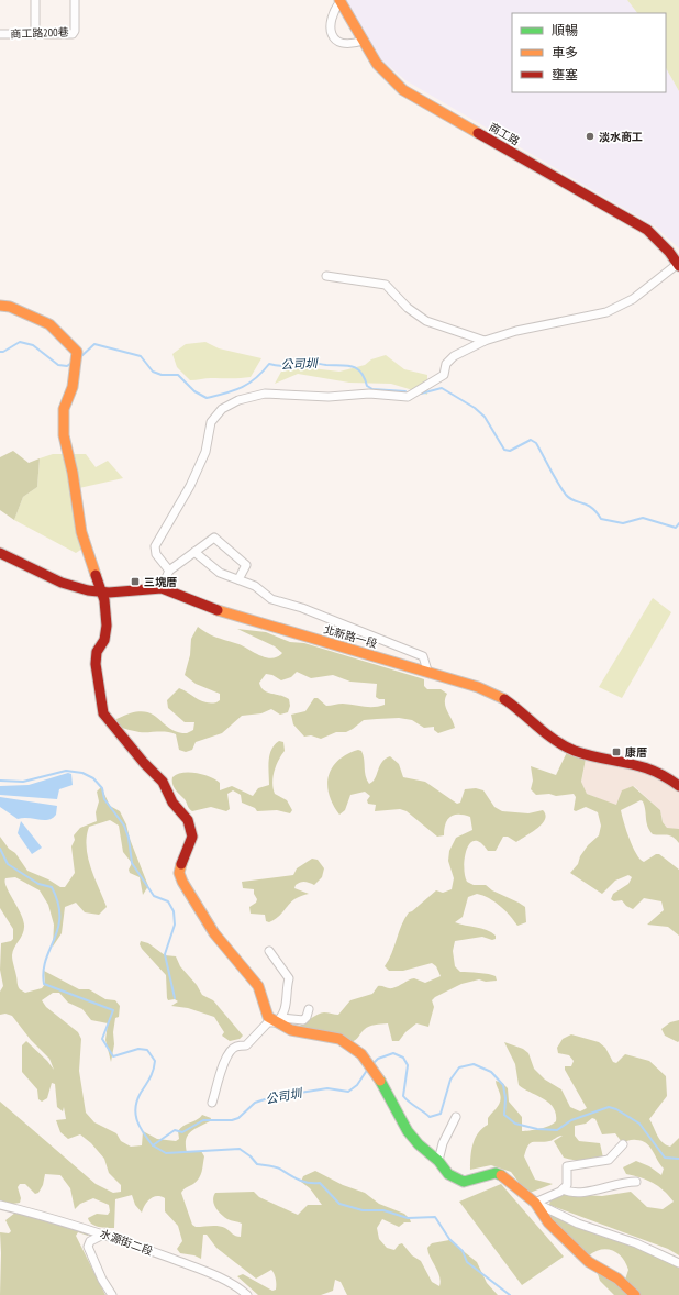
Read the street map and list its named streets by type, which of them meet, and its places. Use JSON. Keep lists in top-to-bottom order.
{
  "streets": {
    "street": [
      "商工路200巷",
      "商工路",
      "北新路一段",
      "水源街二段"
    ]
  },
  "water": ["公司圳"],
  "places": {
    "other": ["淡水商工"],
    "transit": ["三塊厝", "康厝"]
  },
  "legend": ["順暢", "車多", "壅塞"]
}
